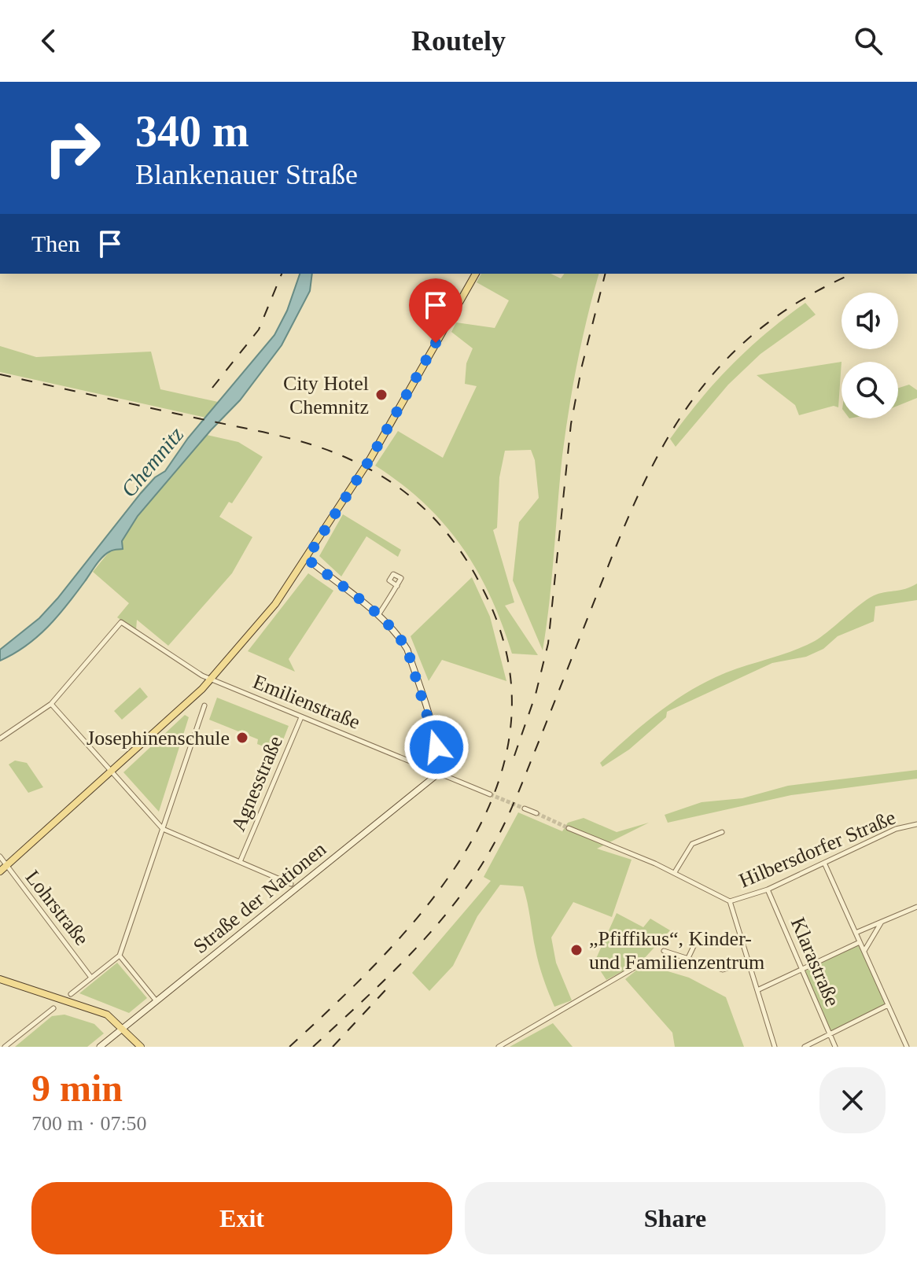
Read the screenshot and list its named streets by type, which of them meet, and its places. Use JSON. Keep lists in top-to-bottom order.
{
  "streets": {
    "main road": ["Straße der Nationen"],
    "street": [
      "Emilienstraße",
      "Agnesstraße",
      "Hilbersdorfer Straße",
      "Lohrstraße",
      "Klarastraße"
    ]
  },
  "crossings": [
    ["Emilienstraße", "Agnesstraße"],
    ["Emilienstraße", "Straße der Nationen"],
    ["Hilbersdorfer Straße", "Klarastraße"]
  ],
  "water": ["Chemnitz"],
  "places": ["City Hotel Chemnitz", "Josephinenschule", "„Pfiffikus“, Kinder- und Familienzentrum"],
  "page": {
    "header": "Routely",
    "turn": ["340 m", "Blankenauer Straße"],
    "then": "Then",
    "heading": ["9 min", "700 m · 07:50"],
    "buttons": ["Exit", "Share"]
  }
}
